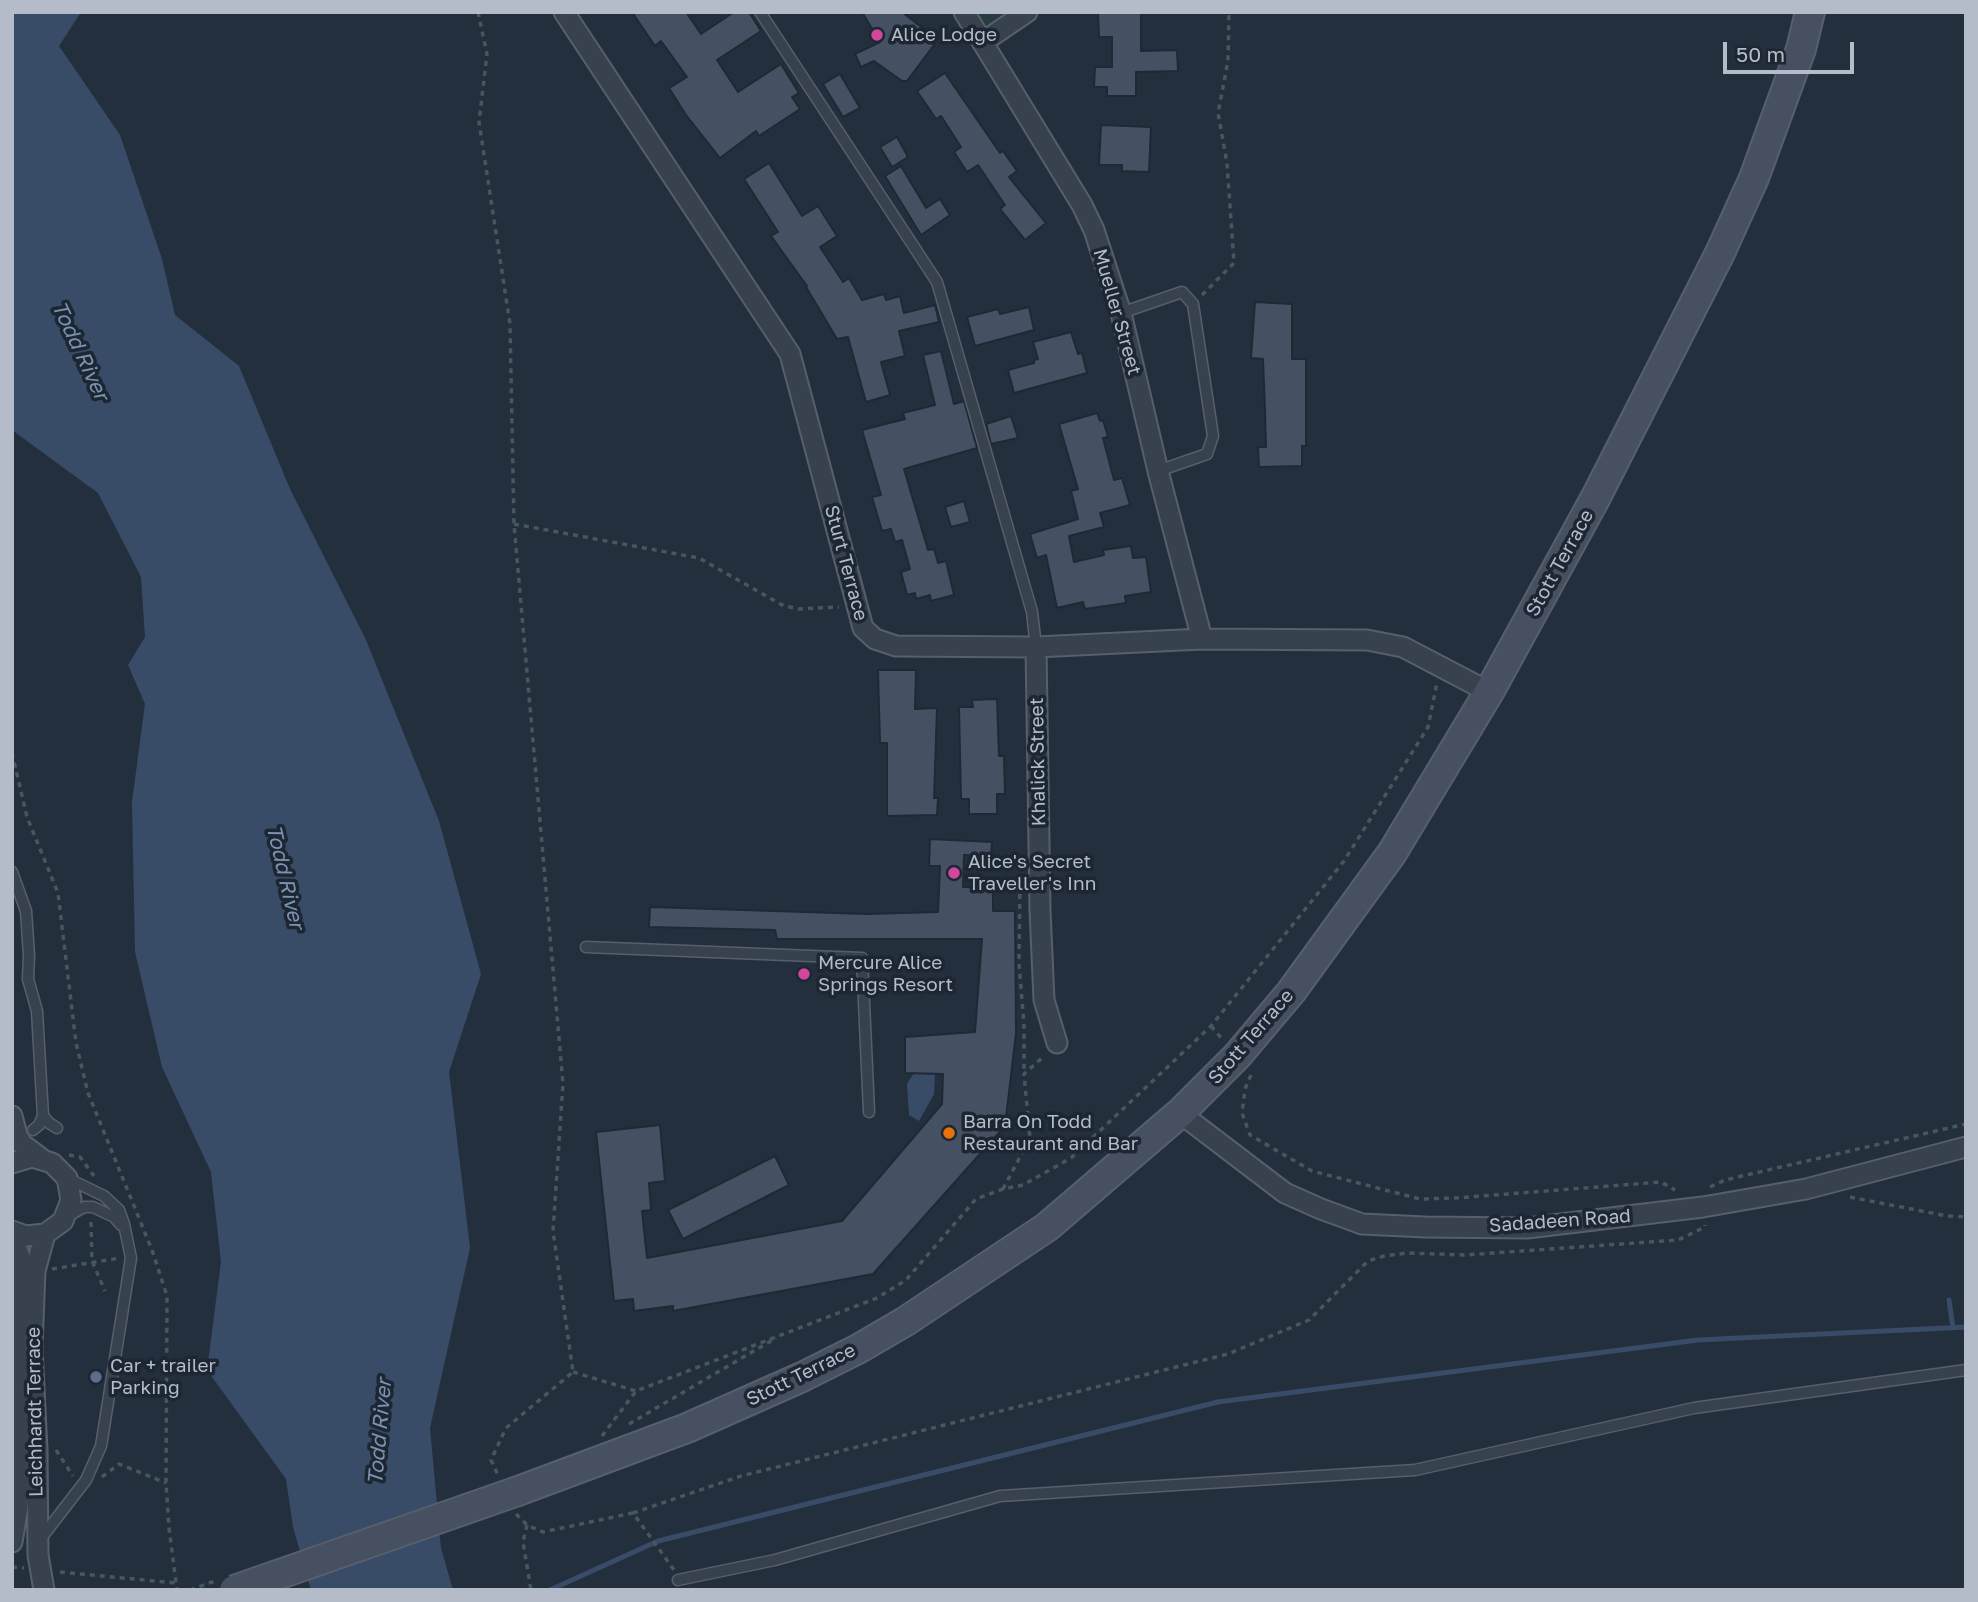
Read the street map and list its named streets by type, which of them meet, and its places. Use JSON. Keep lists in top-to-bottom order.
{
  "streets": {
    "main road": ["Stott Terrace"],
    "street": [
      "Mueller Street",
      "Sturt Terrace",
      "Khalick Street",
      "Sadadeen Road",
      "Leichhardt Terrace"
    ]
  },
  "crossings": [
    ["Mueller Street", "Sturt Terrace"],
    ["Sturt Terrace", "Stott Terrace"],
    ["Sturt Terrace", "Khalick Street"],
    ["Stott Terrace", "Sadadeen Road"]
  ],
  "water": ["Todd River"],
  "places": [
    "Alice Lodge",
    "Alice's Secret Traveller's Inn",
    "Mercure Alice Springs Resort",
    "Barra On Todd Restaurant and Bar",
    "Car + trailer Parking"
  ],
  "scale_bar": "50 m"
}
